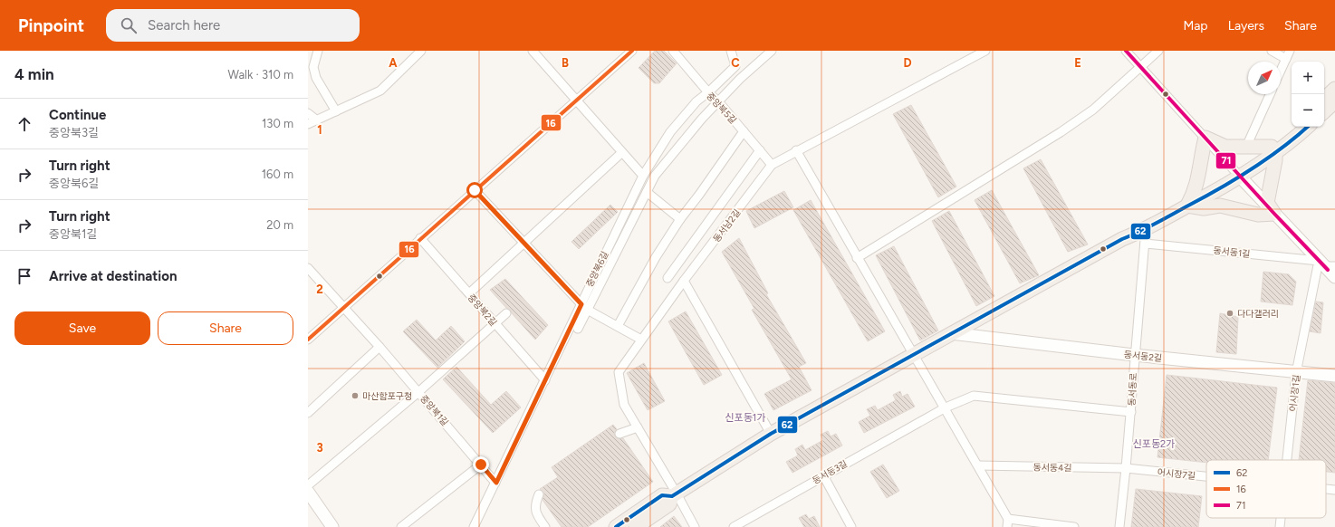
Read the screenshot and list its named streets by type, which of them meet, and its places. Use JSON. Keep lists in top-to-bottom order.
{
  "streets": {
    "main road": ["동서동2길"],
    "street": [
      "중앙북5길",
      "동서남2길",
      "동서동1길",
      "중앙북6길",
      "중앙북2길",
      "동서동로",
      "어시장1길",
      "중앙북1길",
      "동서동4길",
      "동서동3길",
      "어시장7길"
    ]
  },
  "crossings": [
    ["중앙북5길", "동서남2길"],
    ["중앙북5길", "중앙북6길"],
    ["동서동1길", "동서동로"],
    ["동서동1길", "어시장1길"],
    ["중앙북6길", "중앙북2길"],
    ["중앙북6길", "중앙북1길"],
    ["동서동2길", "동서동로"],
    ["동서동2길", "어시장1길"],
    ["동서동로", "동서동4길"],
    ["동서동로", "어시장7길"],
    ["동서동4길", "어시장7길"]
  ],
  "districts": ["신포동1가", "신포동2가"],
  "places": ["다다갤러리", "마산합포구청"],
  "lines": ["transit line 16", "transit line 71", "transit line 62"],
  "legend": ["62", "16", "71"],
  "north": "top right",
  "page": {
    "header": "Pinpoint",
    "search": "Search here",
    "nav": ["Map", "Layers", "Share"],
    "heading": ["4 min", "Walk · 310 m"],
    "map_buttons": ["+", "−"],
    "list": [
      ["Continue", "중앙북3길", "130 m"],
      ["Turn right", "중앙북6길", "160 m"],
      ["Turn right", "중앙북1길", "20 m"],
      "Arrive at destination"
    ],
    "buttons": ["Save", "Share"]
  },
  "grid": {
    "columns": [
      "A",
      "B",
      "C",
      "D",
      "E"
    ],
    "rows": ["1", "2", "3"]
  }
}
